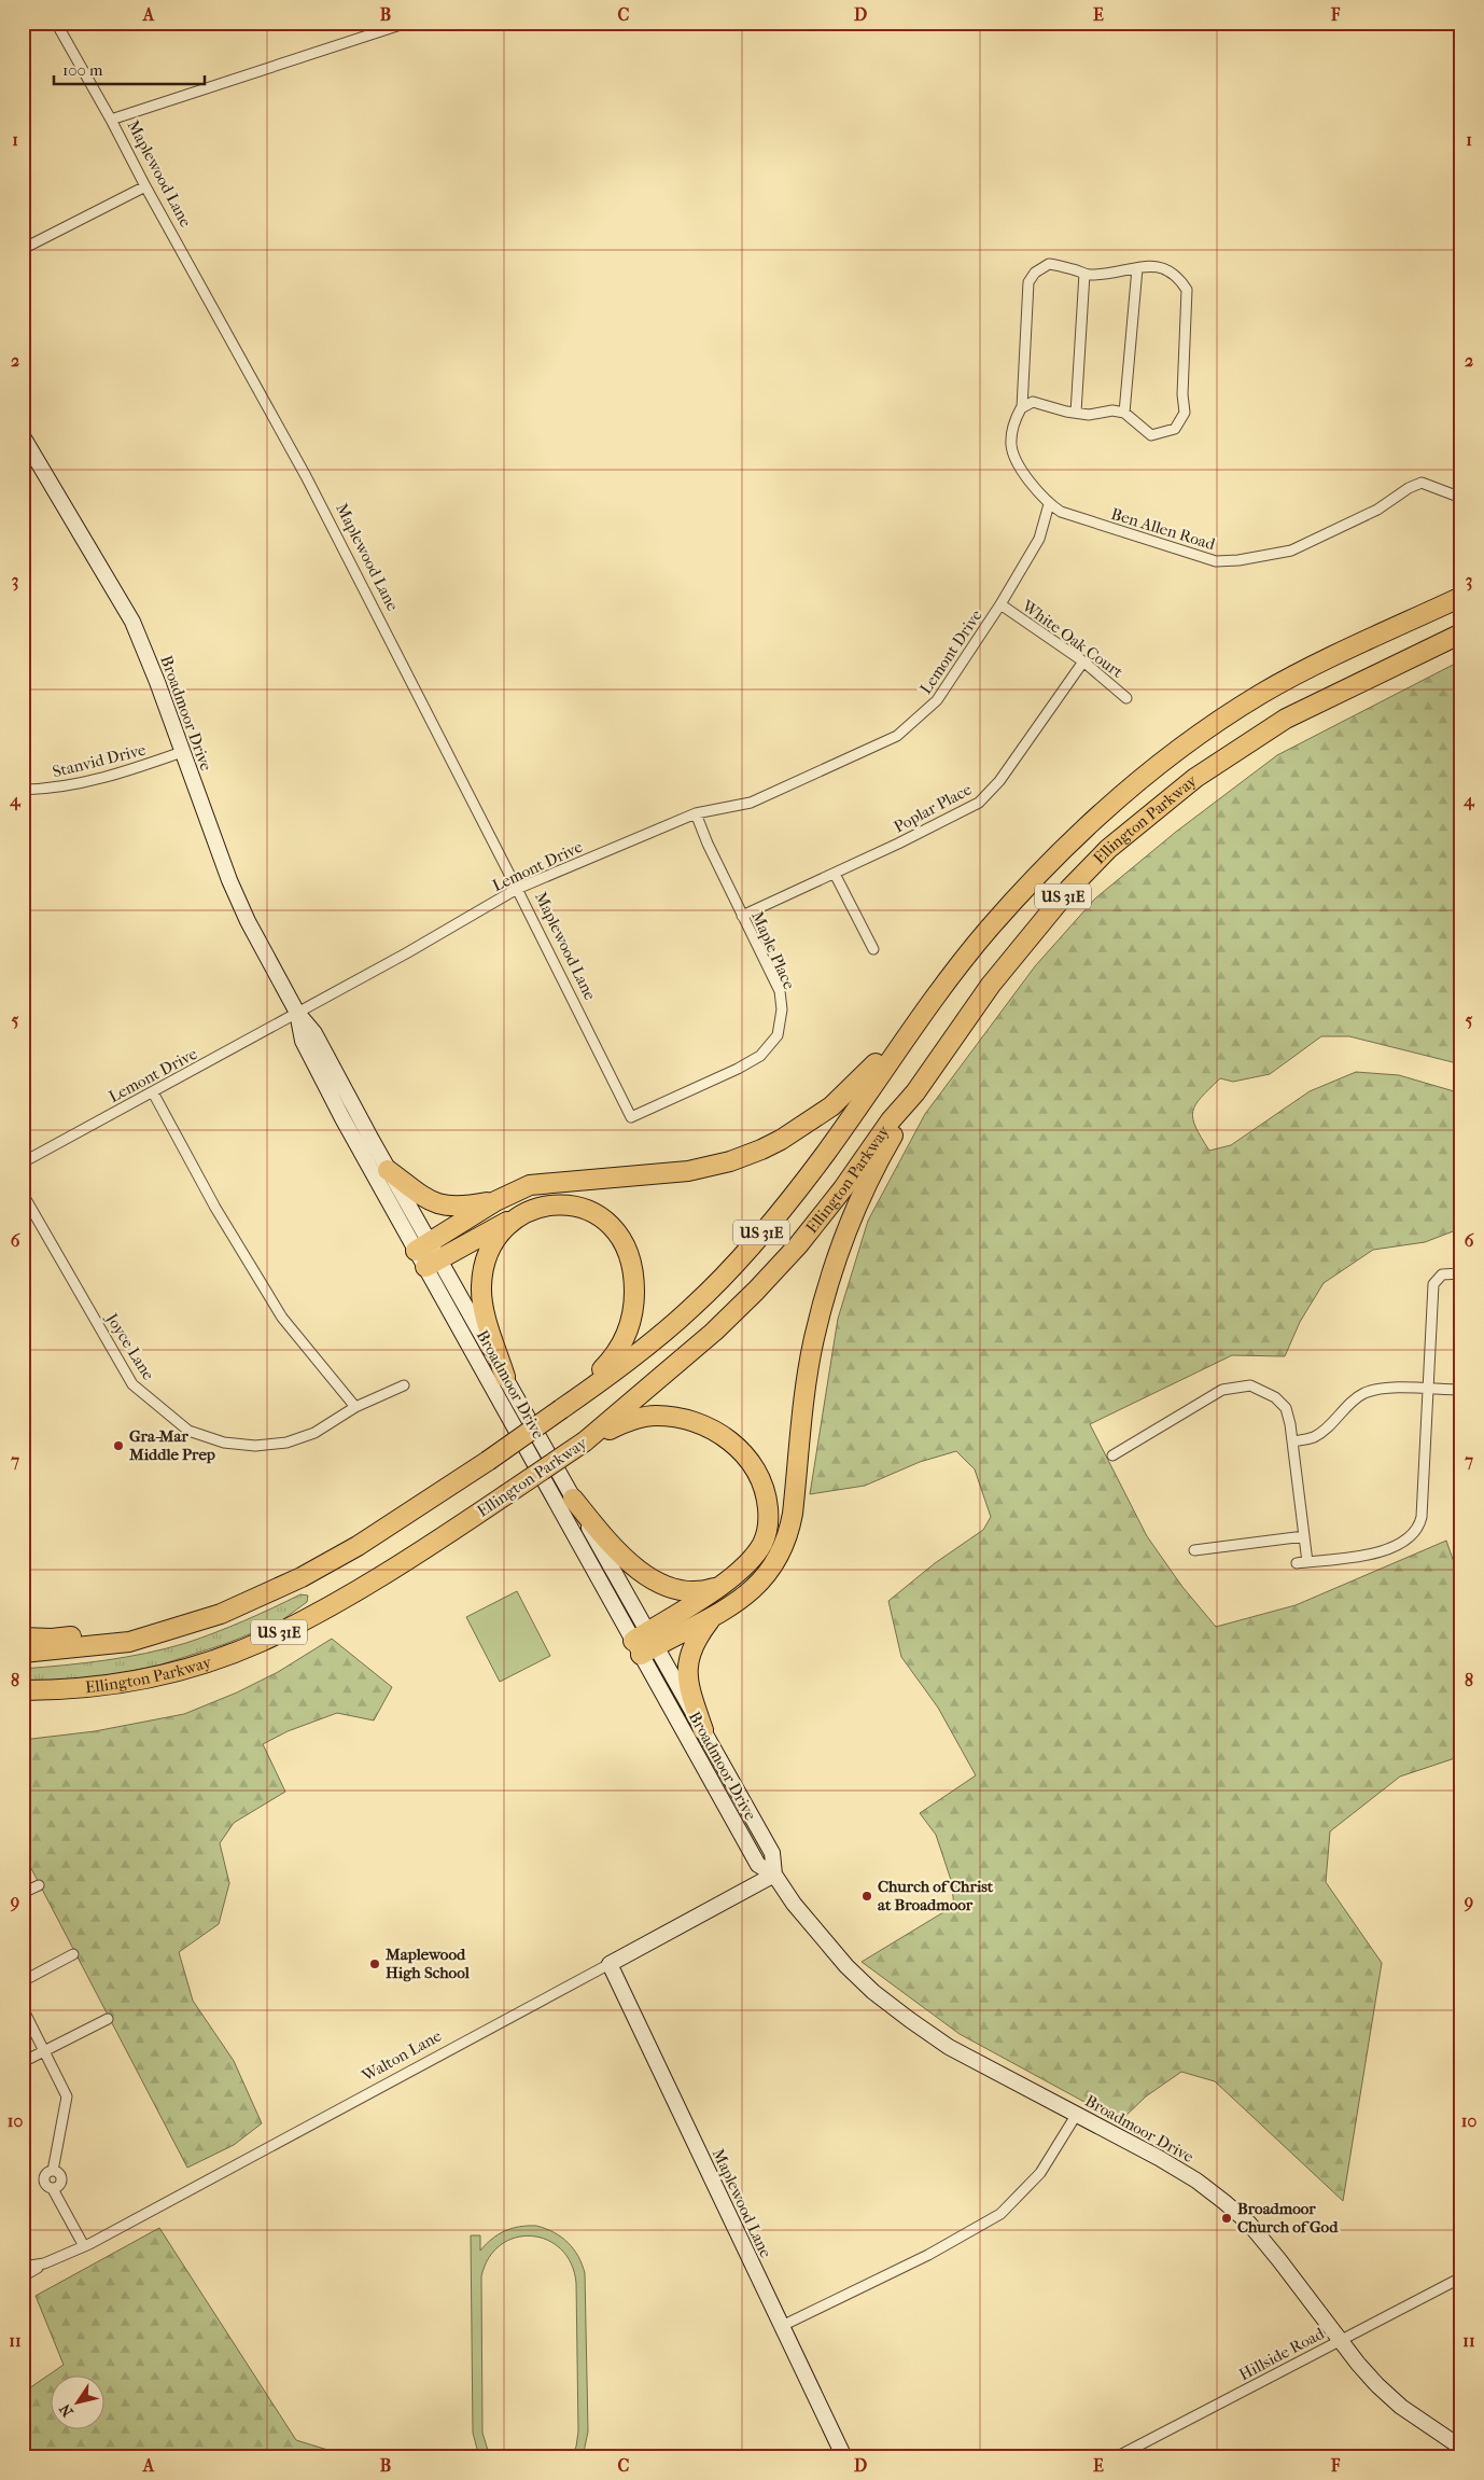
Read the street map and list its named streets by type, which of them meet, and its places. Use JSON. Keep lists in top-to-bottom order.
{
  "streets": {
    "highway": ["Ellington Parkway", "US 31E"],
    "main road": ["Maplewood Lane", "Broadmoor Drive", "Walton Lane"],
    "street": [
      "Ben Allen Road",
      "White Oak Court",
      "Lemont Drive",
      "Stanvid Drive",
      "Poplar Place",
      "Maple Place",
      "Joyce Lane",
      "Hillside Road"
    ]
  },
  "crossings": [
    ["Maplewood Lane", "Lemont Drive"],
    ["Maplewood Lane", "Maple Place"],
    ["Maplewood Lane", "Walton Lane"],
    ["Ben Allen Road", "Lemont Drive"],
    ["White Oak Court", "Lemont Drive"],
    ["White Oak Court", "Poplar Place"],
    ["Lemont Drive", "Broadmoor Drive"],
    ["Lemont Drive", "Maple Place"],
    ["Broadmoor Drive", "Stanvid Drive"],
    ["Broadmoor Drive", "Walton Lane"],
    ["Broadmoor Drive", "Hillside Road"],
    ["Poplar Place", "Maple Place"]
  ],
  "places": [
    "Gra-Mar Middle Prep",
    "Church of Christ at Broadmoor",
    "Maplewood High School",
    "Broadmoor Church of God"
  ],
  "scale_bar": "100 m",
  "north": "bottom left",
  "grid": {
    "columns": [
      "A",
      "B",
      "C",
      "D",
      "E",
      "F"
    ],
    "rows": [
      "1",
      "2",
      "3",
      "4",
      "5",
      "6",
      "7",
      "8",
      "9",
      "10",
      "11"
    ]
  }
}
